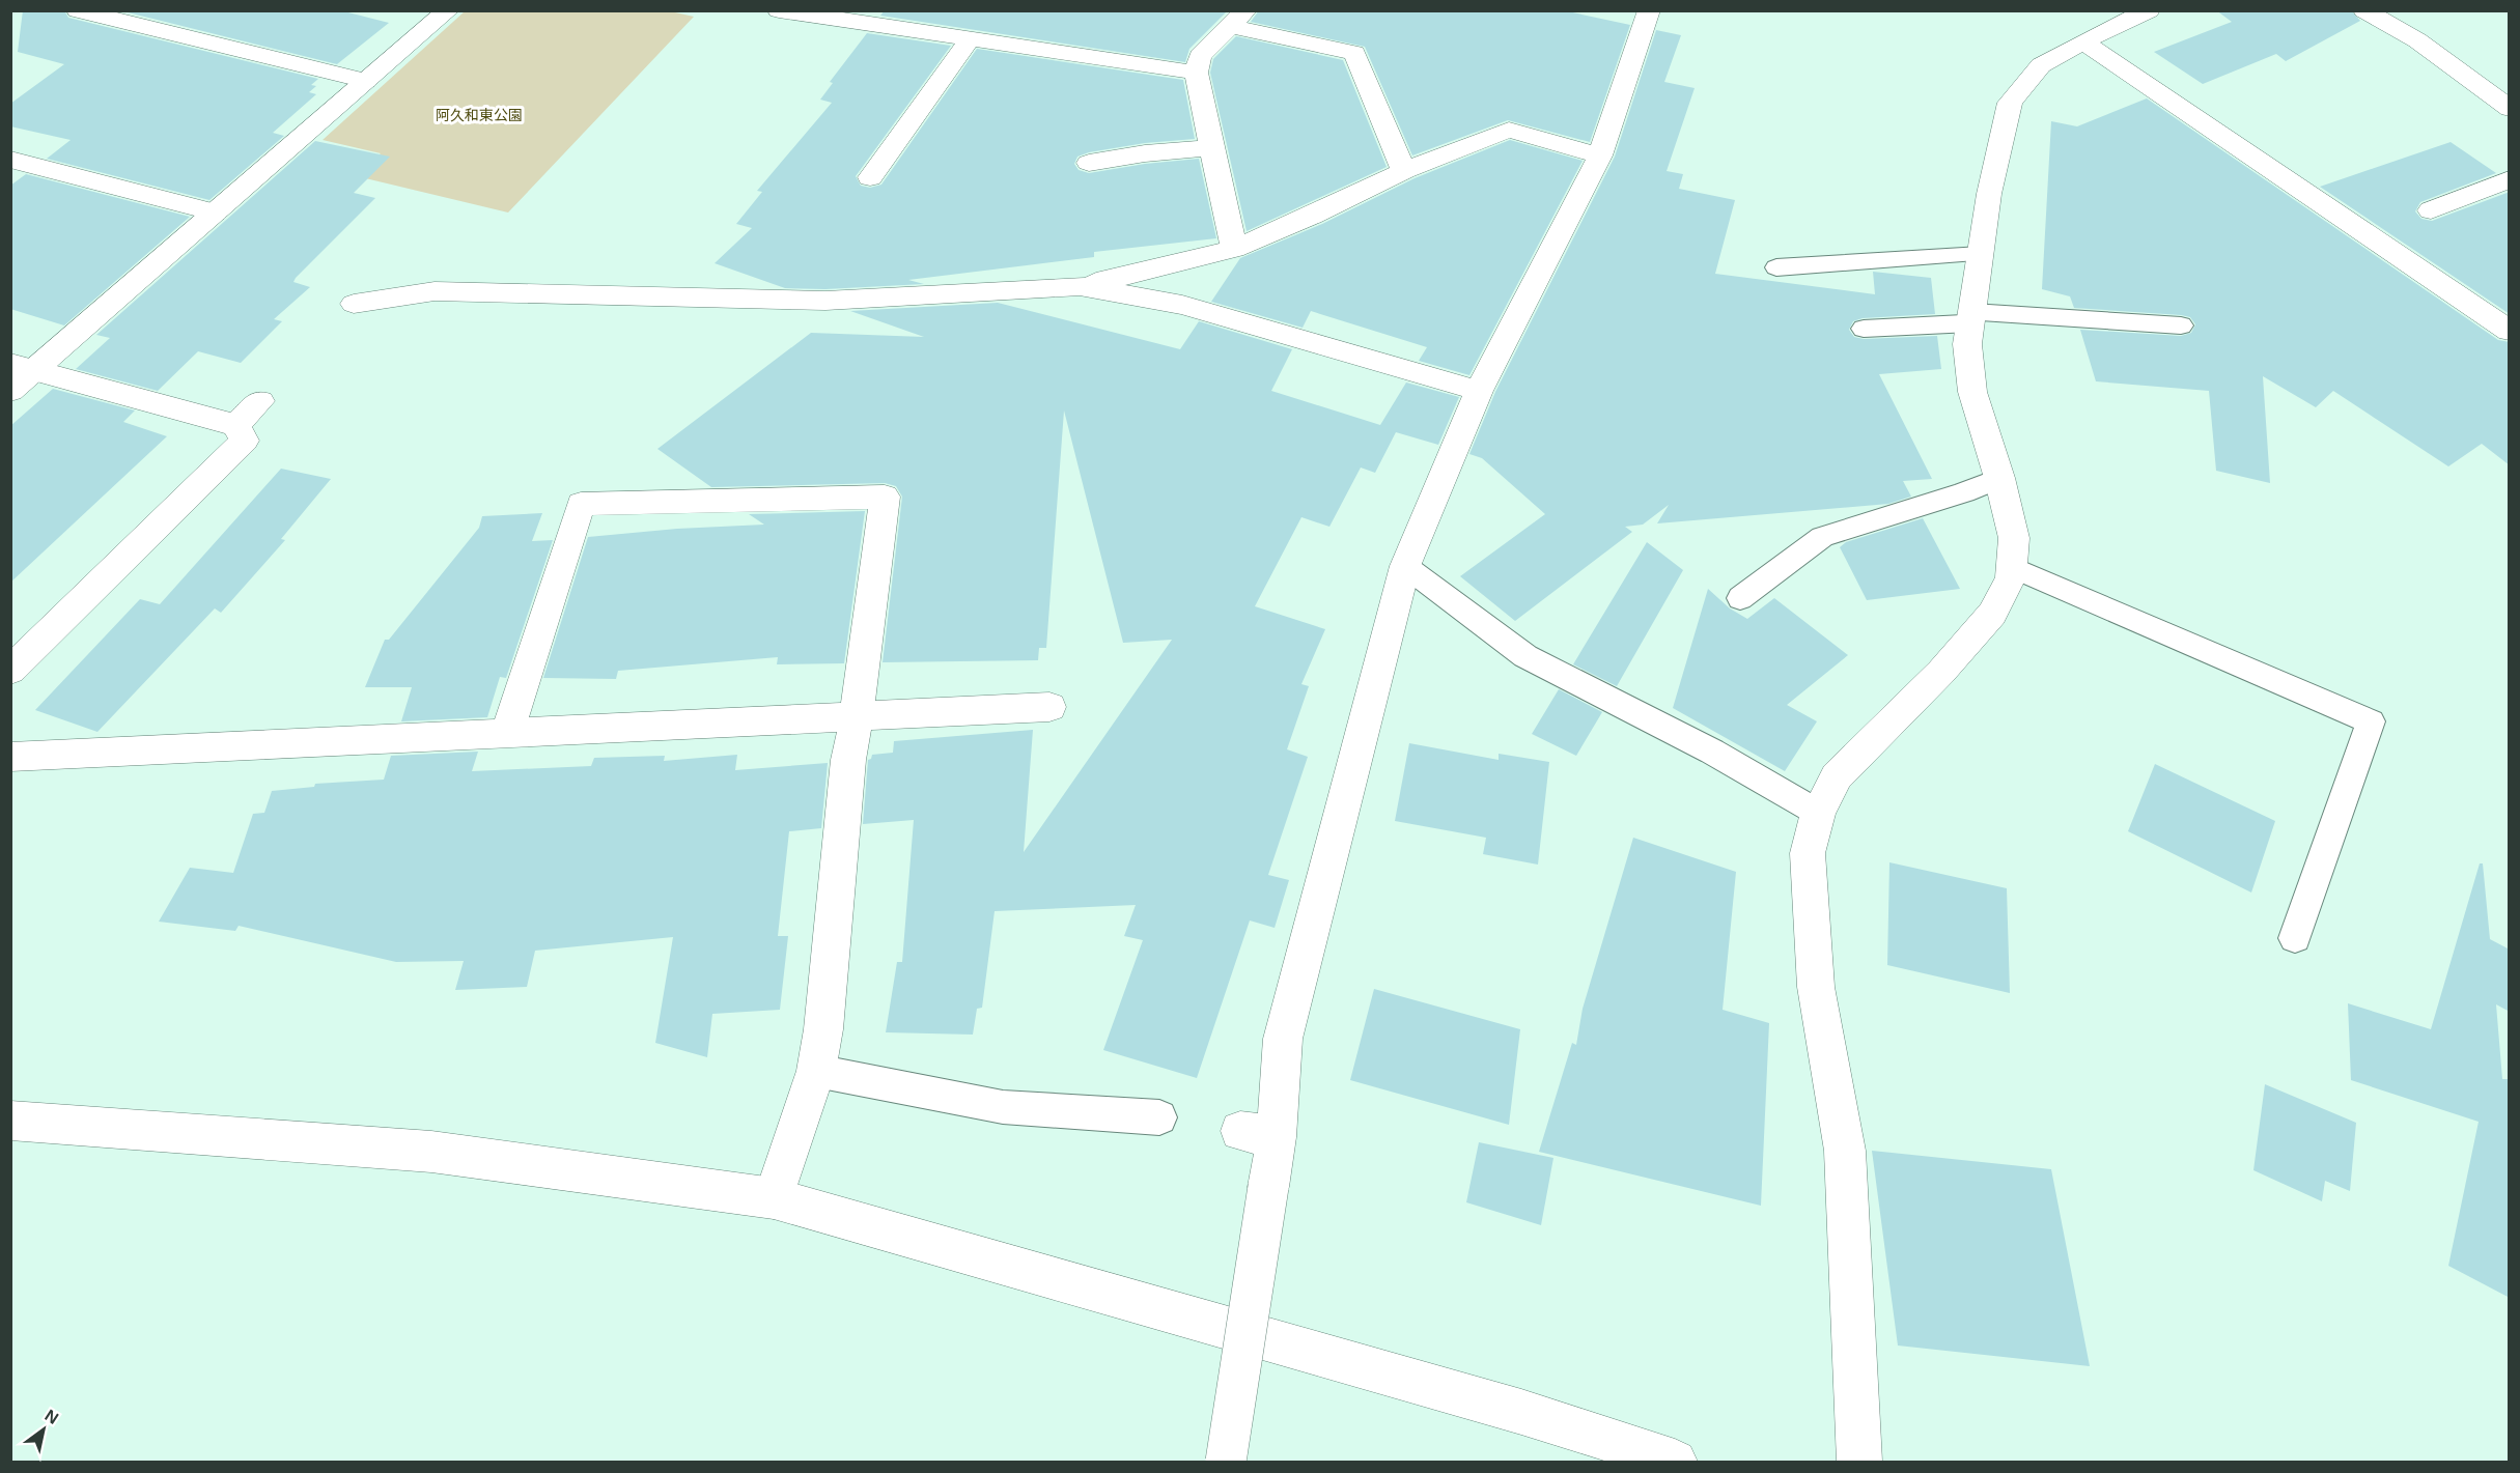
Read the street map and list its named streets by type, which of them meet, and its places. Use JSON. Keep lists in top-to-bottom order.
{
  "parks": ["阿久和東公園"],
  "north": "top right"
}
